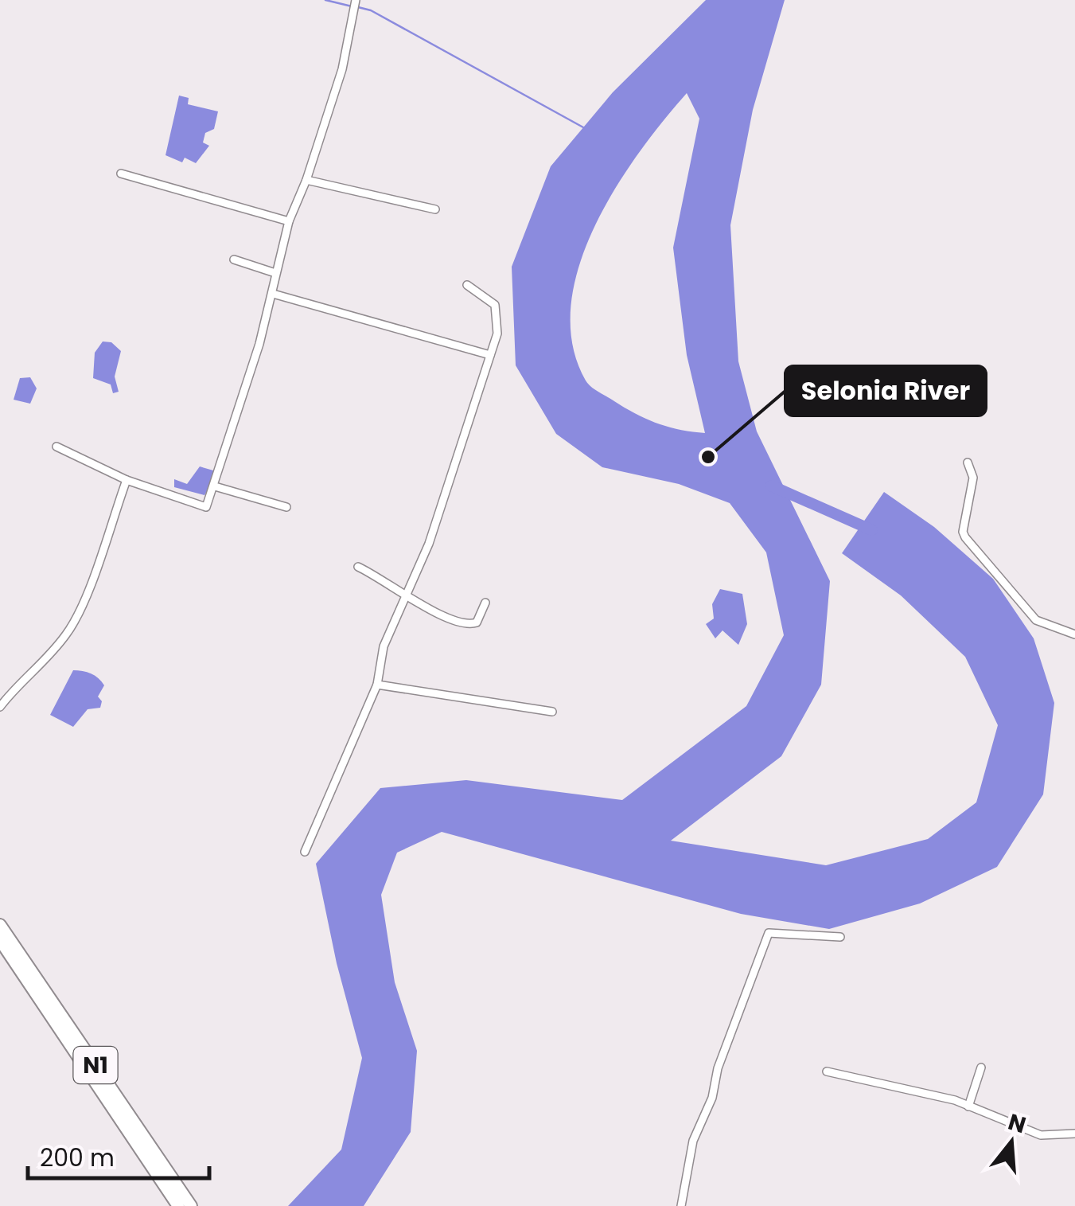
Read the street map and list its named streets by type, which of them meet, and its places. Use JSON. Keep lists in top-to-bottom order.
{
  "streets": {
    "highway": ["N1"]
  },
  "places": ["Selonia River"],
  "scale_bar": "200 m",
  "north": "top"
}
